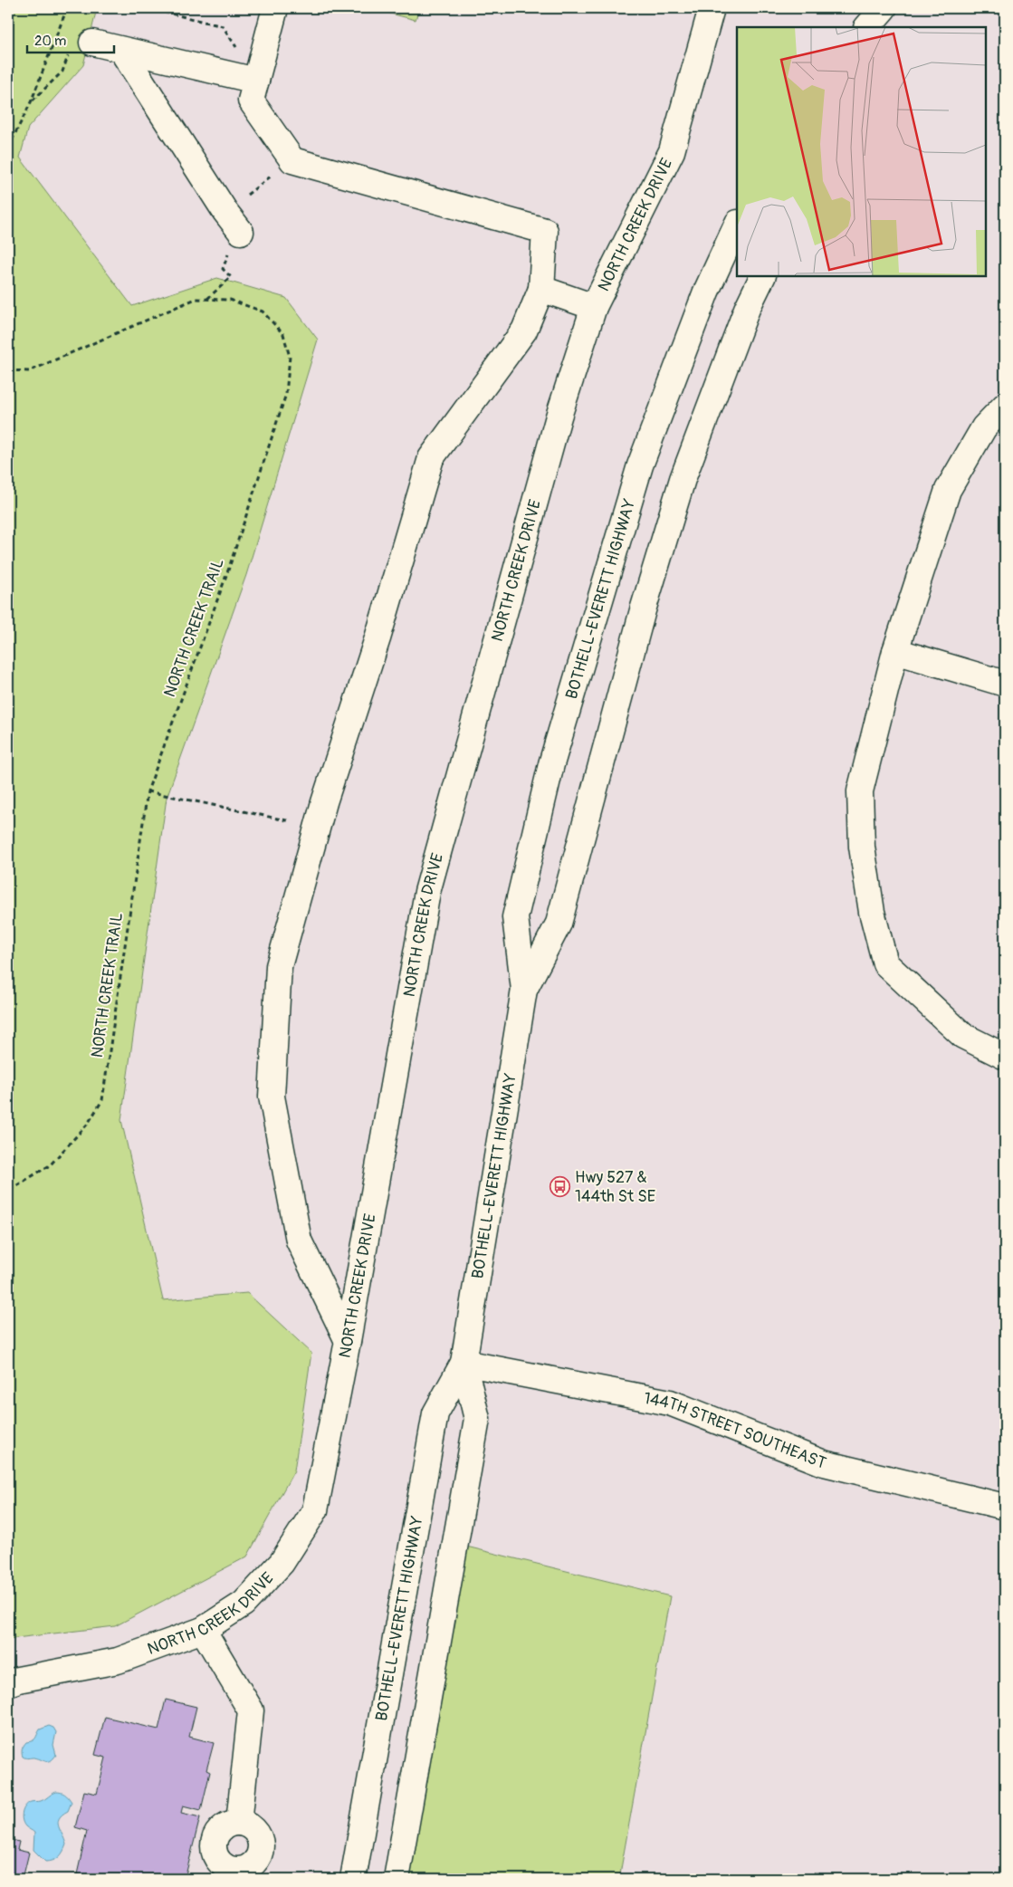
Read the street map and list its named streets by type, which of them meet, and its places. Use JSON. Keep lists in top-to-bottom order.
{
  "streets": {
    "street": ["NORTH CREEK DRIVE", "BOTHELL-EVERETT HIGHWAY", "144TH STREET SOUTHEAST"],
    "path": ["NORTH CREEK TRAIL"]
  },
  "crossings": [
    ["BOTHELL-EVERETT HIGHWAY", "144TH STREET SOUTHEAST"]
  ],
  "places": {
    "bus stop": ["Hwy 527 & 144th St SE"]
  },
  "scale_bar": "20 m"
}
